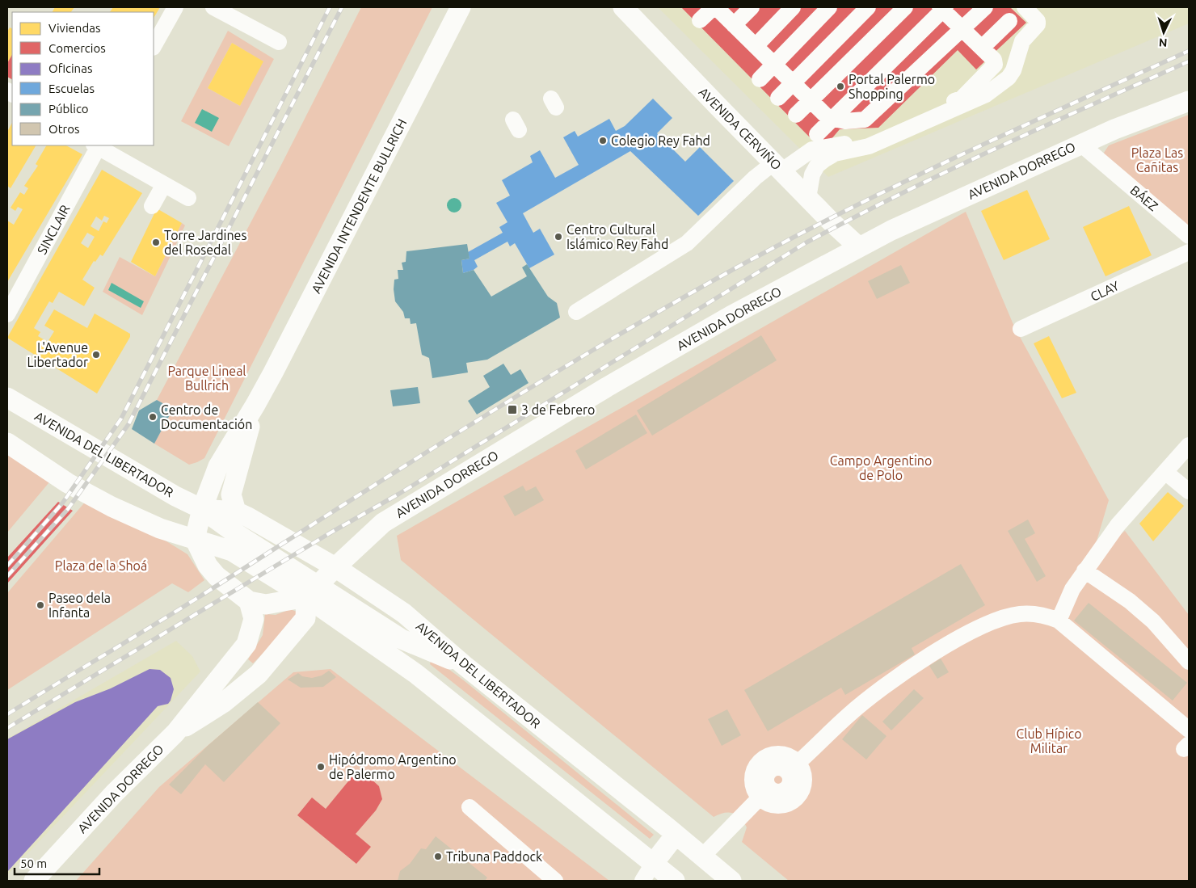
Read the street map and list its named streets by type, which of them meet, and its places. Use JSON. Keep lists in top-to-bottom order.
{
  "streets": {
    "main road": [
      "AVENIDA CERVIÑO",
      "AVENIDA DORREGO",
      "AVENIDA INTENDENTE BULLRICH",
      "AVENIDA DEL LIBERTADOR"
    ],
    "street": ["BÁEZ", "SINCLAIR", "CLAY"]
  },
  "crossings": [
    ["AVENIDA CERVIÑO", "AVENIDA DORREGO"],
    ["AVENIDA DORREGO", "BÁEZ"],
    ["AVENIDA DORREGO", "AVENIDA DEL LIBERTADOR"],
    ["AVENIDA INTENDENTE BULLRICH", "AVENIDA DEL LIBERTADOR"]
  ],
  "parks": [
    "Plaza Las Cañitas",
    "Parque Lineal Bullrich",
    "Campo Argentino de Polo",
    "Plaza de la Shoá",
    "Club Hípico Militar"
  ],
  "places": {
    "other": [
      "Portal Palermo Shopping",
      "Colegio Rey Fahd",
      "Centro Cultural Islámico Rey Fahd",
      "Torre Jardines del Rosedal",
      "L'Avenue Libertador",
      "Centro de Documentación",
      "Paseo dela Infanta",
      "Hipódromo Argentino de Palermo",
      "Tribuna Paddock"
    ],
    "transit": ["3 de Febrero"]
  },
  "legend": [
    "Viviendas",
    "Comercios",
    "Oficinas",
    "Escuelas",
    "Público",
    "Otros"
  ],
  "scale_bar": "50 m",
  "north": "bottom"
}
